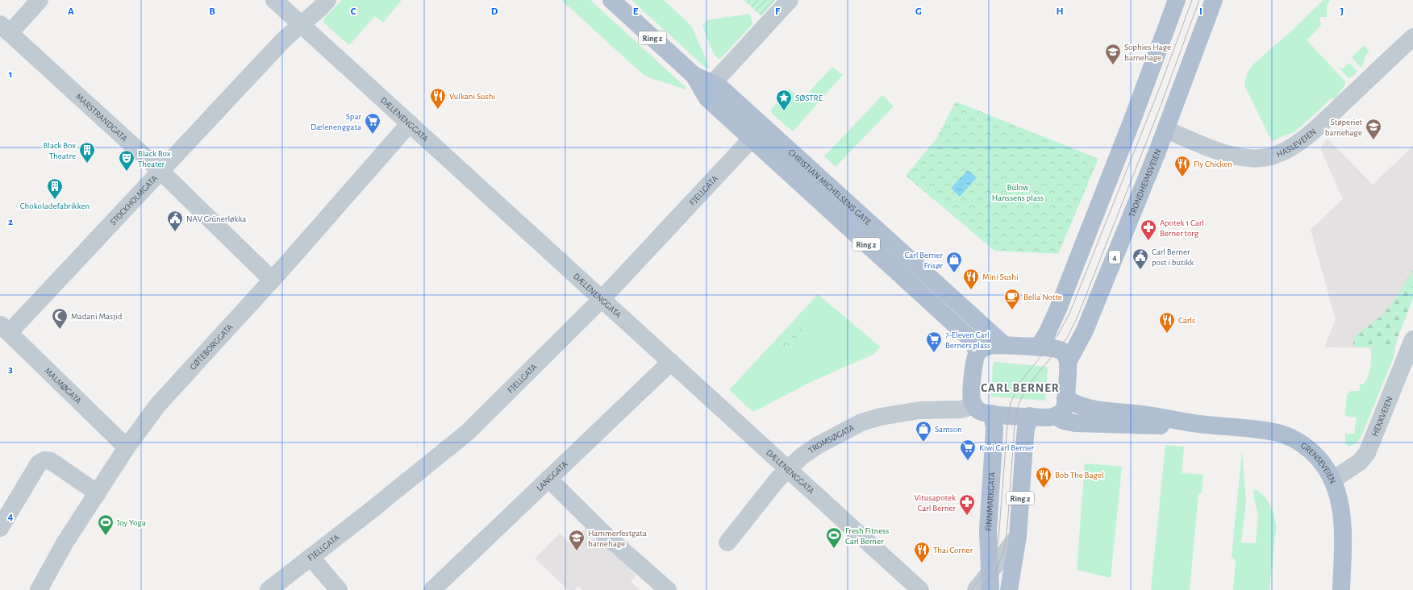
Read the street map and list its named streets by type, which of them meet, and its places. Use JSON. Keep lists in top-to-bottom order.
{
  "streets": {
    "main road": [
      "Ring 2",
      "TRONDHEIMSVEIEN",
      "CHRISTIAN MICHELSENS GATE",
      "4",
      "GRENSEVEIEN",
      "FINNMARKGATA"
    ],
    "street": [
      "MARSTRANDGATA",
      "DÆLENENGGATA",
      "HASLEVEIEN",
      "FJELLGATA",
      "STOCKHOLMGATA",
      "GØTEBORGGATA",
      "MALMØGATA",
      "HEKKVEIEN",
      "TROMSØGATA",
      "LANGGATA"
    ]
  },
  "crossings": [
    ["Ring 2", "TRONDHEIMSVEIEN"],
    ["Ring 2", "CHRISTIAN MICHELSENS GATE"],
    ["Ring 2", "TROMSØGATA"],
    ["Ring 2", "GRENSEVEIEN"],
    ["Ring 2", "FINNMARKGATA"],
    ["MARSTRANDGATA", "STOCKHOLMGATA"],
    ["MARSTRANDGATA", "GØTEBORGGATA"],
    ["DÆLENENGGATA", "FJELLGATA"],
    ["DÆLENENGGATA", "STOCKHOLMGATA"],
    ["DÆLENENGGATA", "GØTEBORGGATA"],
    ["DÆLENENGGATA", "TROMSØGATA"],
    ["DÆLENENGGATA", "LANGGATA"],
    ["HASLEVEIEN", "TRONDHEIMSVEIEN"],
    ["TRONDHEIMSVEIEN", "CHRISTIAN MICHELSENS GATE"],
    ["TRONDHEIMSVEIEN", "TROMSØGATA"],
    ["TRONDHEIMSVEIEN", "GRENSEVEIEN"],
    ["TRONDHEIMSVEIEN", "FINNMARKGATA"],
    ["CHRISTIAN MICHELSENS GATE", "FJELLGATA"],
    ["CHRISTIAN MICHELSENS GATE", "TROMSØGATA"],
    ["CHRISTIAN MICHELSENS GATE", "GRENSEVEIEN"],
    ["CHRISTIAN MICHELSENS GATE", "FINNMARKGATA"],
    ["STOCKHOLMGATA", "MALMØGATA"],
    ["GØTEBORGGATA", "MALMØGATA"],
    ["HEKKVEIEN", "GRENSEVEIEN"],
    ["TROMSØGATA", "GRENSEVEIEN"],
    ["TROMSØGATA", "FINNMARKGATA"],
    ["GRENSEVEIEN", "FINNMARKGATA"]
  ],
  "districts": ["CARL BERNER"],
  "parks": ["Bülow Hanssens plass"],
  "places": {
    "school or university": ["Sophies Hage barnehage", "Støperiet barnehage", "Hammerfestgata barnehage"],
    "restaurant": [
      "Vulkani Sushi",
      "Fly Chicken",
      "Mini Sushi",
      "Carls",
      "Bob The Bagel",
      "Thai Corner"
    ],
    "place": ["SØSTRE"],
    "supermarket": ["Spar Dælenenggata", "7-Eleven Carl Berners plass", "Kiwi Carl Berner"],
    "building": ["Black Box Theatre", "Chokoladefabrikken"],
    "theatre": ["Black Box Theater"],
    "public building": ["NAV Grünerløkka", "Carl Berner post i butikk"],
    "pharmacy": ["Apotek 1 Carl Berner torg", "Vitusapotek Carl Berner"],
    "shop": ["Carl Berner Frisør", "Samson"],
    "cafe": ["Bella Notte"],
    "mosque": ["Madani Masjid"],
    "sports": ["Joy Yoga", "Fresh Fitness Carl Berner"]
  },
  "grid": {
    "columns": [
      "A",
      "B",
      "C",
      "D",
      "E",
      "F",
      "G",
      "H",
      "I",
      "J"
    ],
    "rows": [
      "1",
      "2",
      "3",
      "4"
    ]
  }
}
